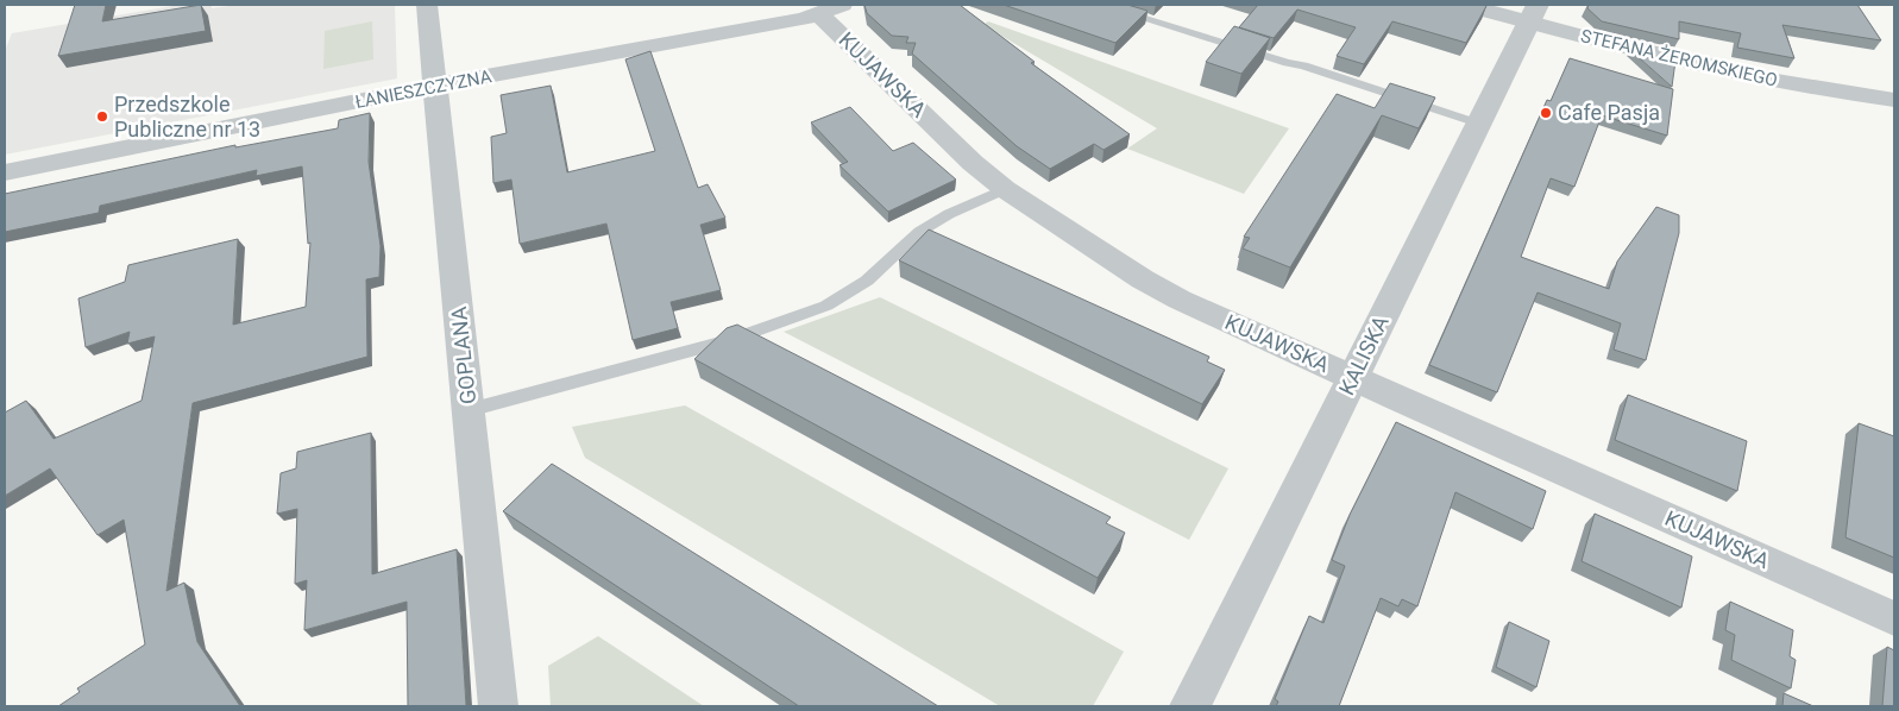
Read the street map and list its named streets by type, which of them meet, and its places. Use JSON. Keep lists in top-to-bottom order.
{
  "streets": {
    "street": [
      "STEFANA ŻEROMSKIEGO",
      "KUJAWSKA",
      "ŁANIESZCZYZNA",
      "GOPLANA",
      "KALISKA"
    ]
  },
  "crossings": [
    ["STEFANA ŻEROMSKIEGO", "KALISKA"],
    ["KUJAWSKA", "ŁANIESZCZYZNA"],
    ["KUJAWSKA", "KALISKA"],
    ["ŁANIESZCZYZNA", "GOPLANA"]
  ],
  "places": ["Cafe Pasja", "Przedszkole Publiczne nr 13"]
}
